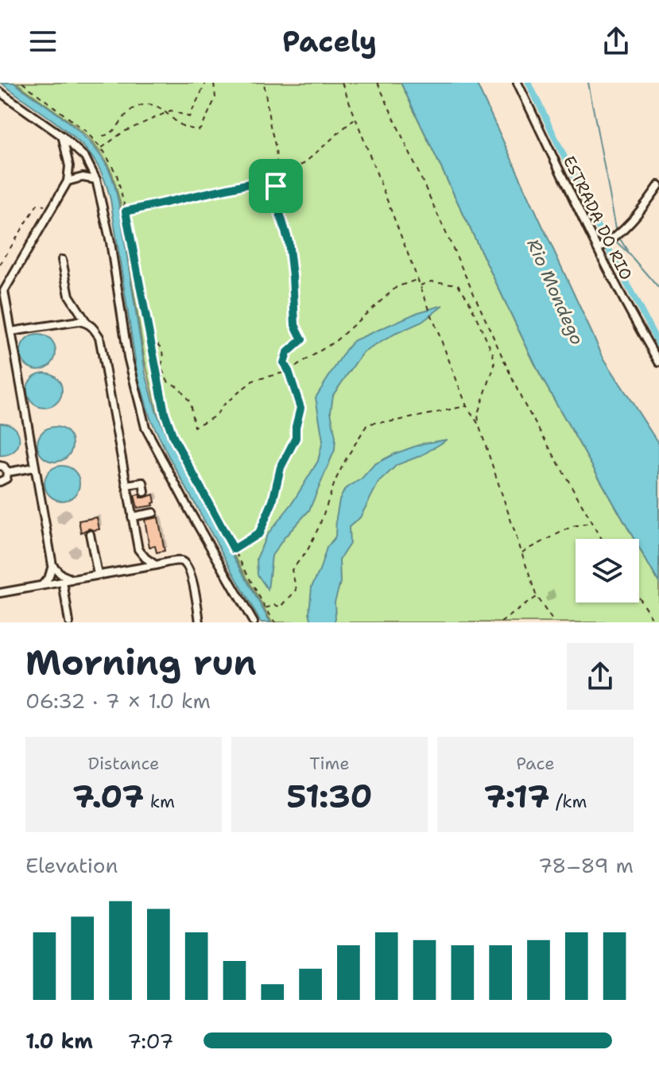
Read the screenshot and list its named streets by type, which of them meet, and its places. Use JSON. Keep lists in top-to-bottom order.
{
  "streets": {
    "street": ["ESTRADA DO RIO"]
  },
  "water": ["Rio Mondego"],
  "page": {
    "header": "Pacely",
    "heading": ["Morning run", "06:32 · 7 × 1.0 km"],
    "stats": [
      ["Distance", "7.07 km"],
      ["Time", "51:30"],
      ["Pace", "7:17 /km"]
    ],
    "chart": ["Elevation", "78–89 m"],
    "list": [
      {
        "name": "1.0 km",
        "note": "7:07"
      }
    ]
  }
}
